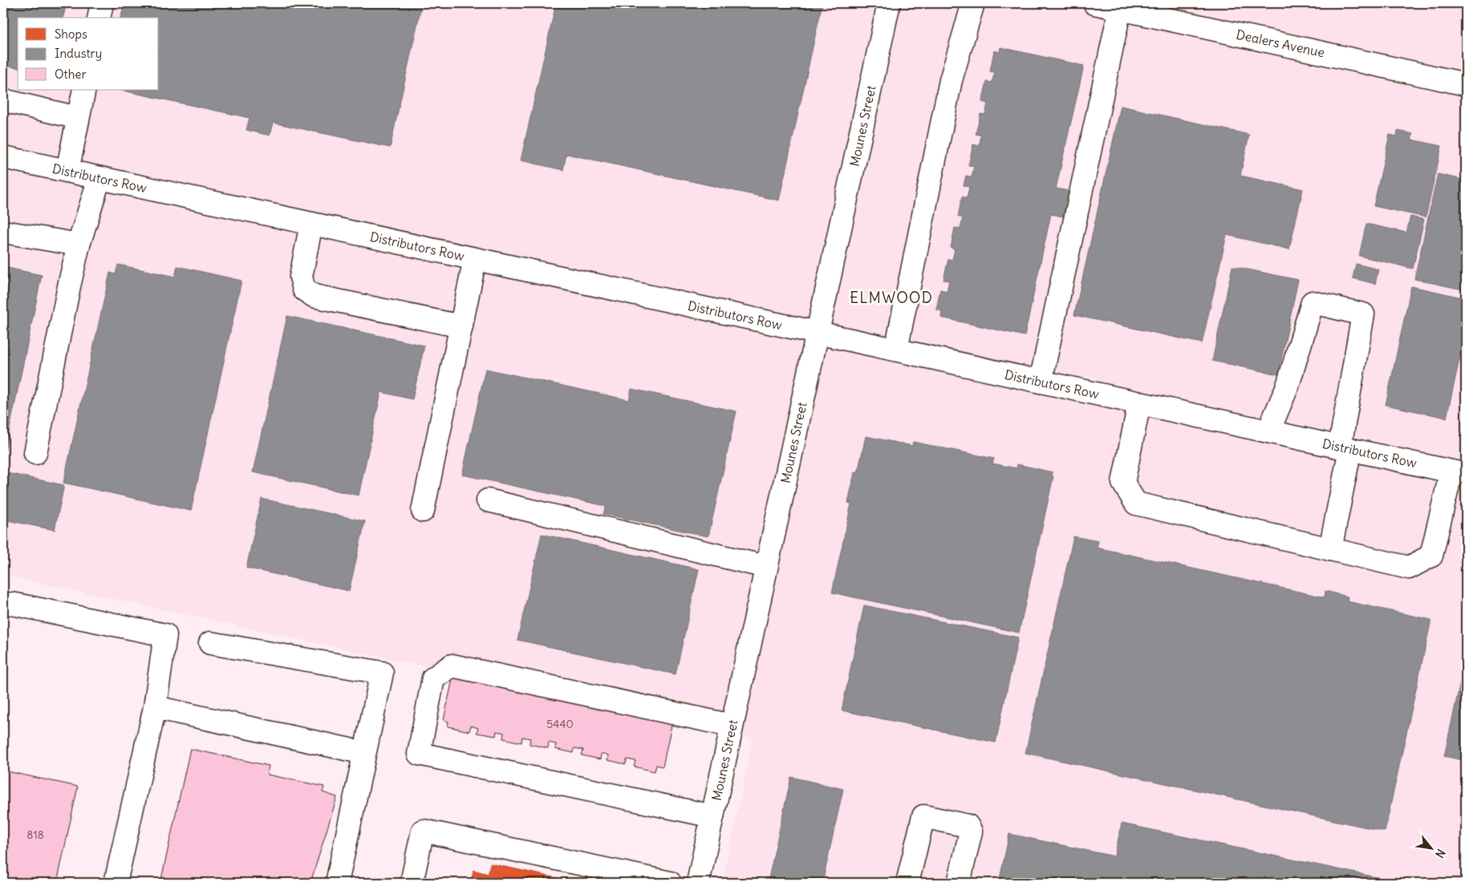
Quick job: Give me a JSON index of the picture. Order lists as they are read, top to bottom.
{
  "streets": {
    "street": ["Dealers Avenue", "Mounes Street", "Distributors Row"]
  },
  "crossings": [
    ["Mounes Street", "Distributors Row"]
  ],
  "districts": ["ELMWOOD"],
  "house_numbers": ["5440", "818"],
  "legend": ["Shops", "Industry", "Other"],
  "north": "bottom right"
}
